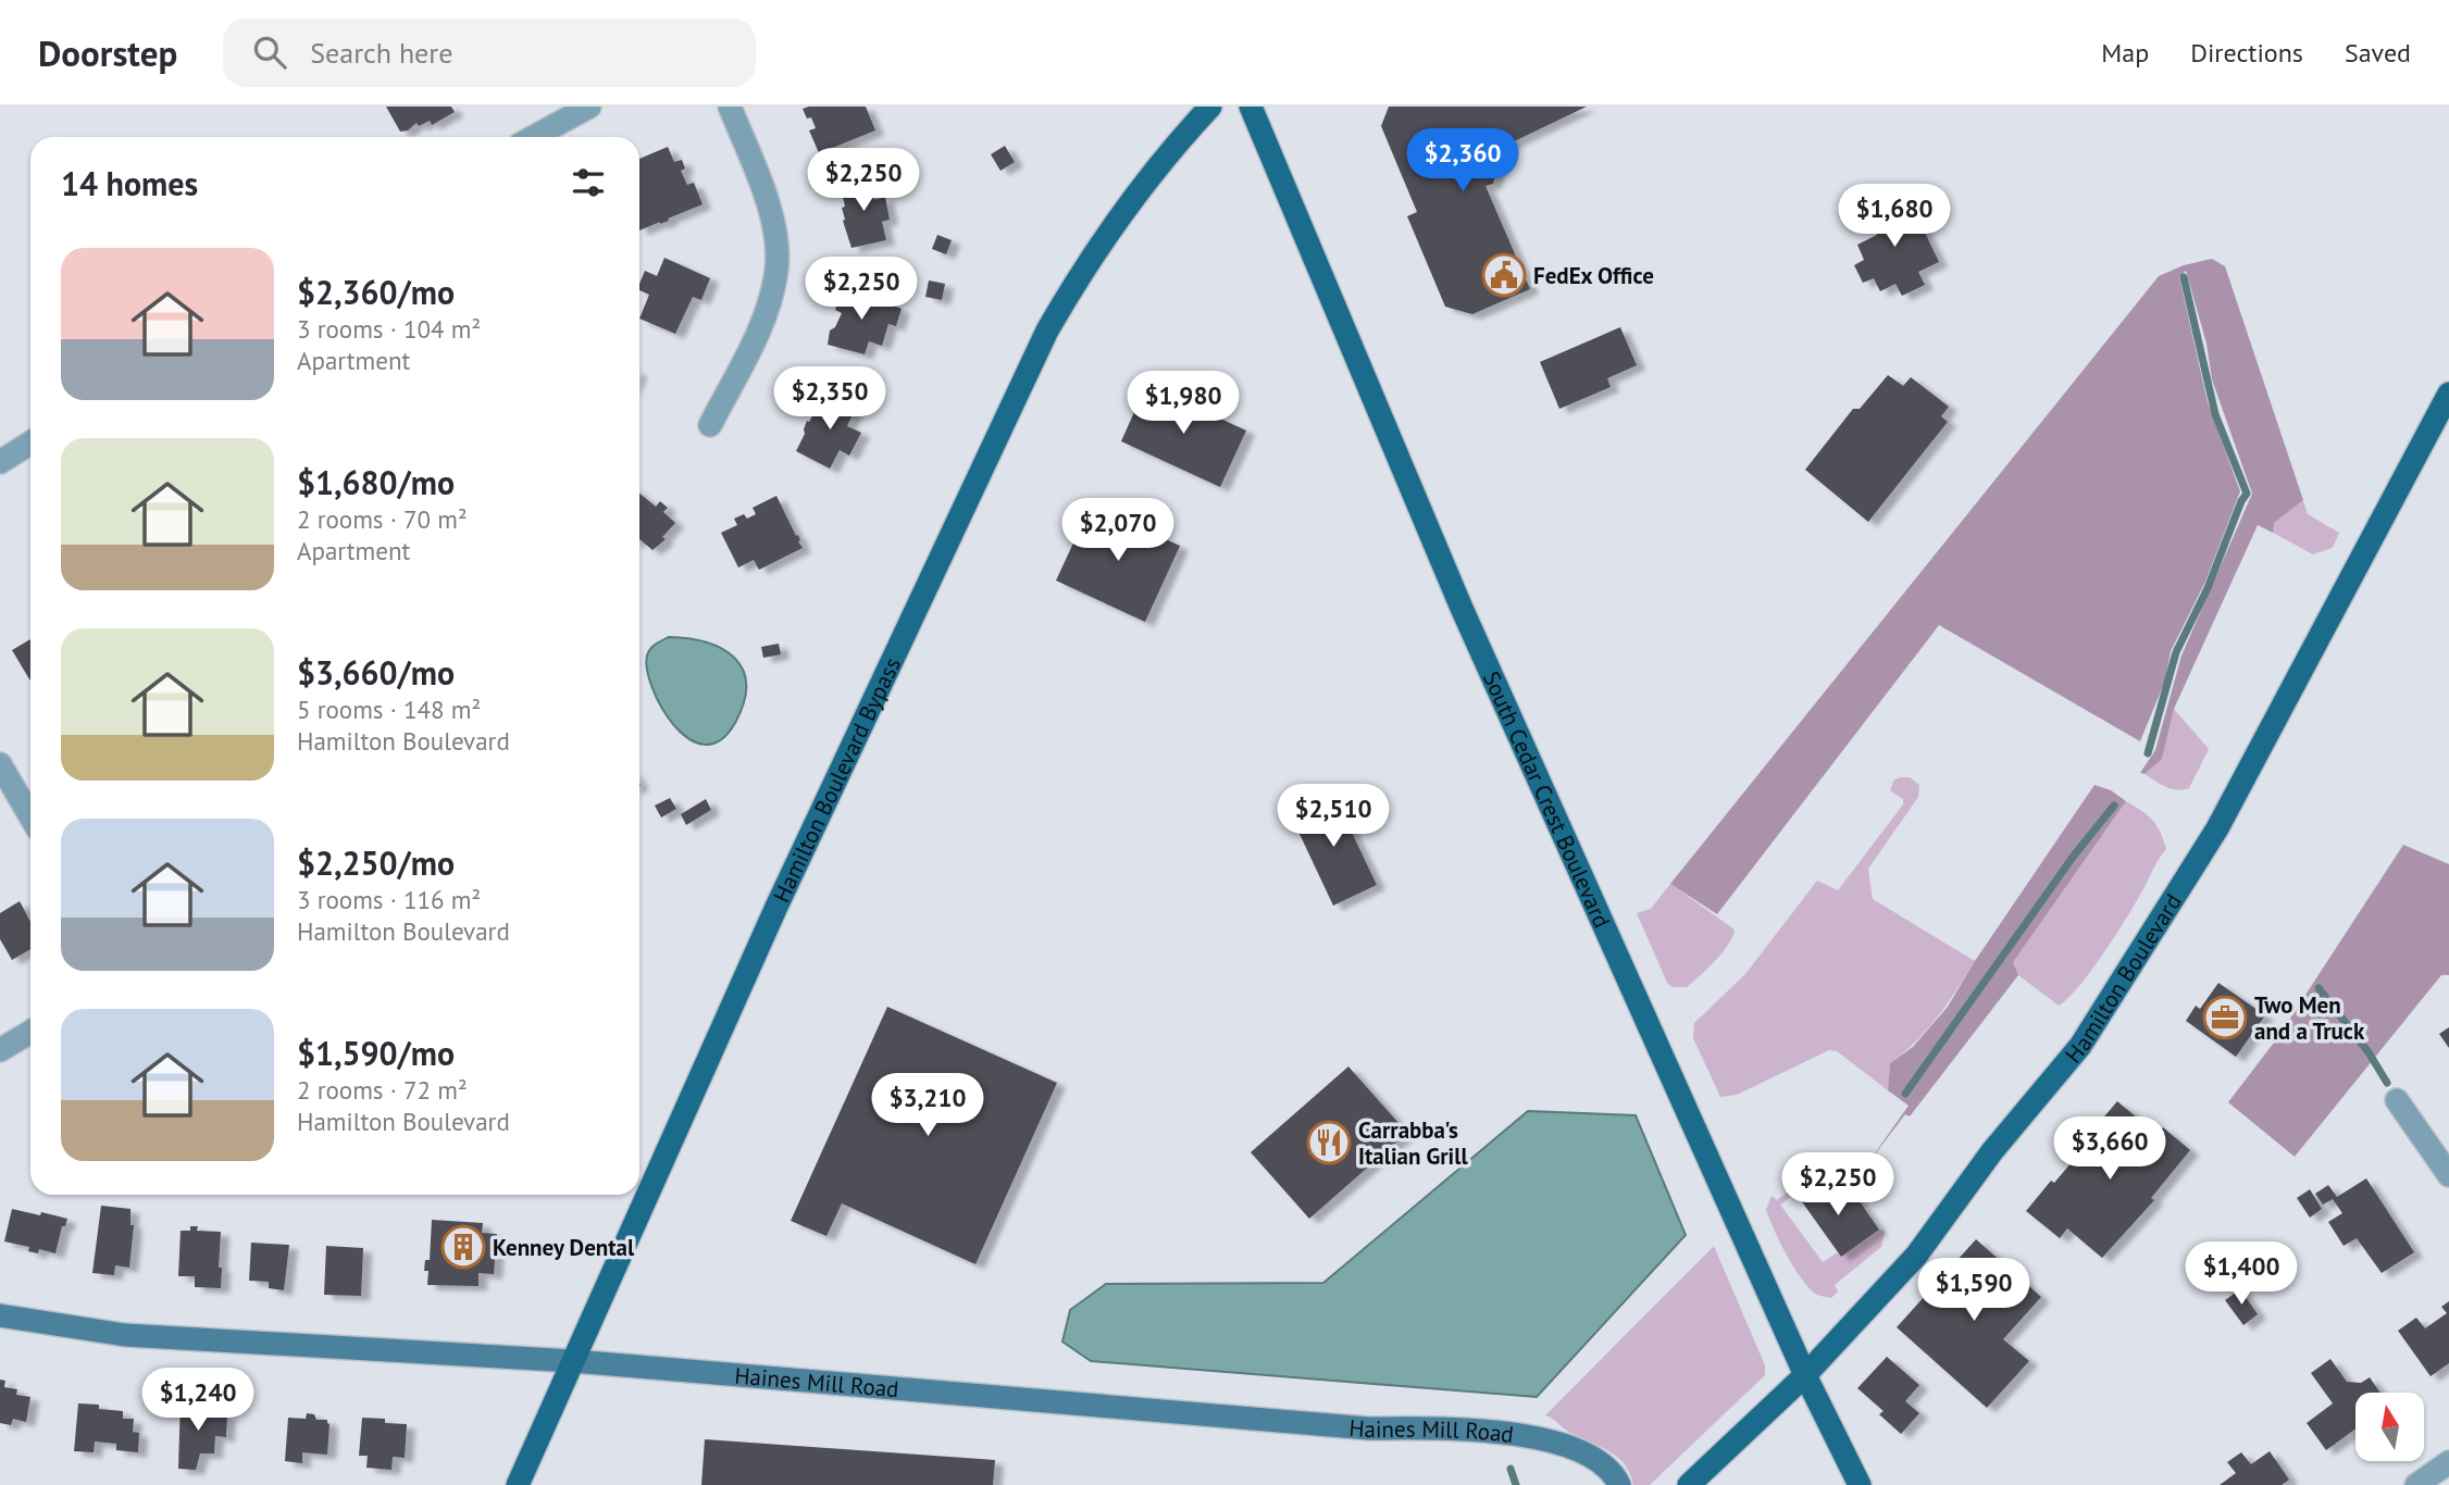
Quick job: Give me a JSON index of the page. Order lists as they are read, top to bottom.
{
  "streets": {
    "main road": ["Hamilton Boulevard Bypass", "South Cedar Crest Boulevard", "Hamilton Boulevard"],
    "street": ["Haines Mill Road"]
  },
  "crossings": [
    ["Hamilton Boulevard Bypass", "Haines Mill Road"],
    ["South Cedar Crest Boulevard", "Hamilton Boulevard"]
  ],
  "places": {
    "public building": ["FedEx Office"],
    "office": ["Two Men and a Truck"],
    "restaurant": ["Carrabba's Italian Grill"],
    "building": ["Kenney Dental"]
  },
  "north": "top",
  "page": {
    "header": "Doorstep",
    "search": "Search here",
    "nav": ["Map", "Directions", "Saved"],
    "price": [
      "$2,360",
      "$2,250",
      "$1,680",
      "$2,250",
      "$2,350",
      "$1,980",
      "$2,070",
      "$2,510",
      "$3,210",
      "$3,660",
      "$2,250",
      "$1,400",
      "$1,590",
      "$1,240"
    ],
    "heading": "14 homes",
    "list": [
      {
        "name": "$2,360/mo",
        "note": "3 rooms · 104 m² · Apartment"
      },
      {
        "name": "$1,680/mo",
        "note": "2 rooms · 70 m² · Apartment"
      },
      {
        "name": "$3,660/mo",
        "note": "5 rooms · 148 m² · Hamilton Boulevard"
      },
      {
        "name": "$2,250/mo",
        "note": "3 rooms · 116 m² · Hamilton Boulevard"
      },
      {
        "name": "$1,590/mo",
        "note": "2 rooms · 72 m² · Hamilton Boulevard"
      }
    ]
  }
}
